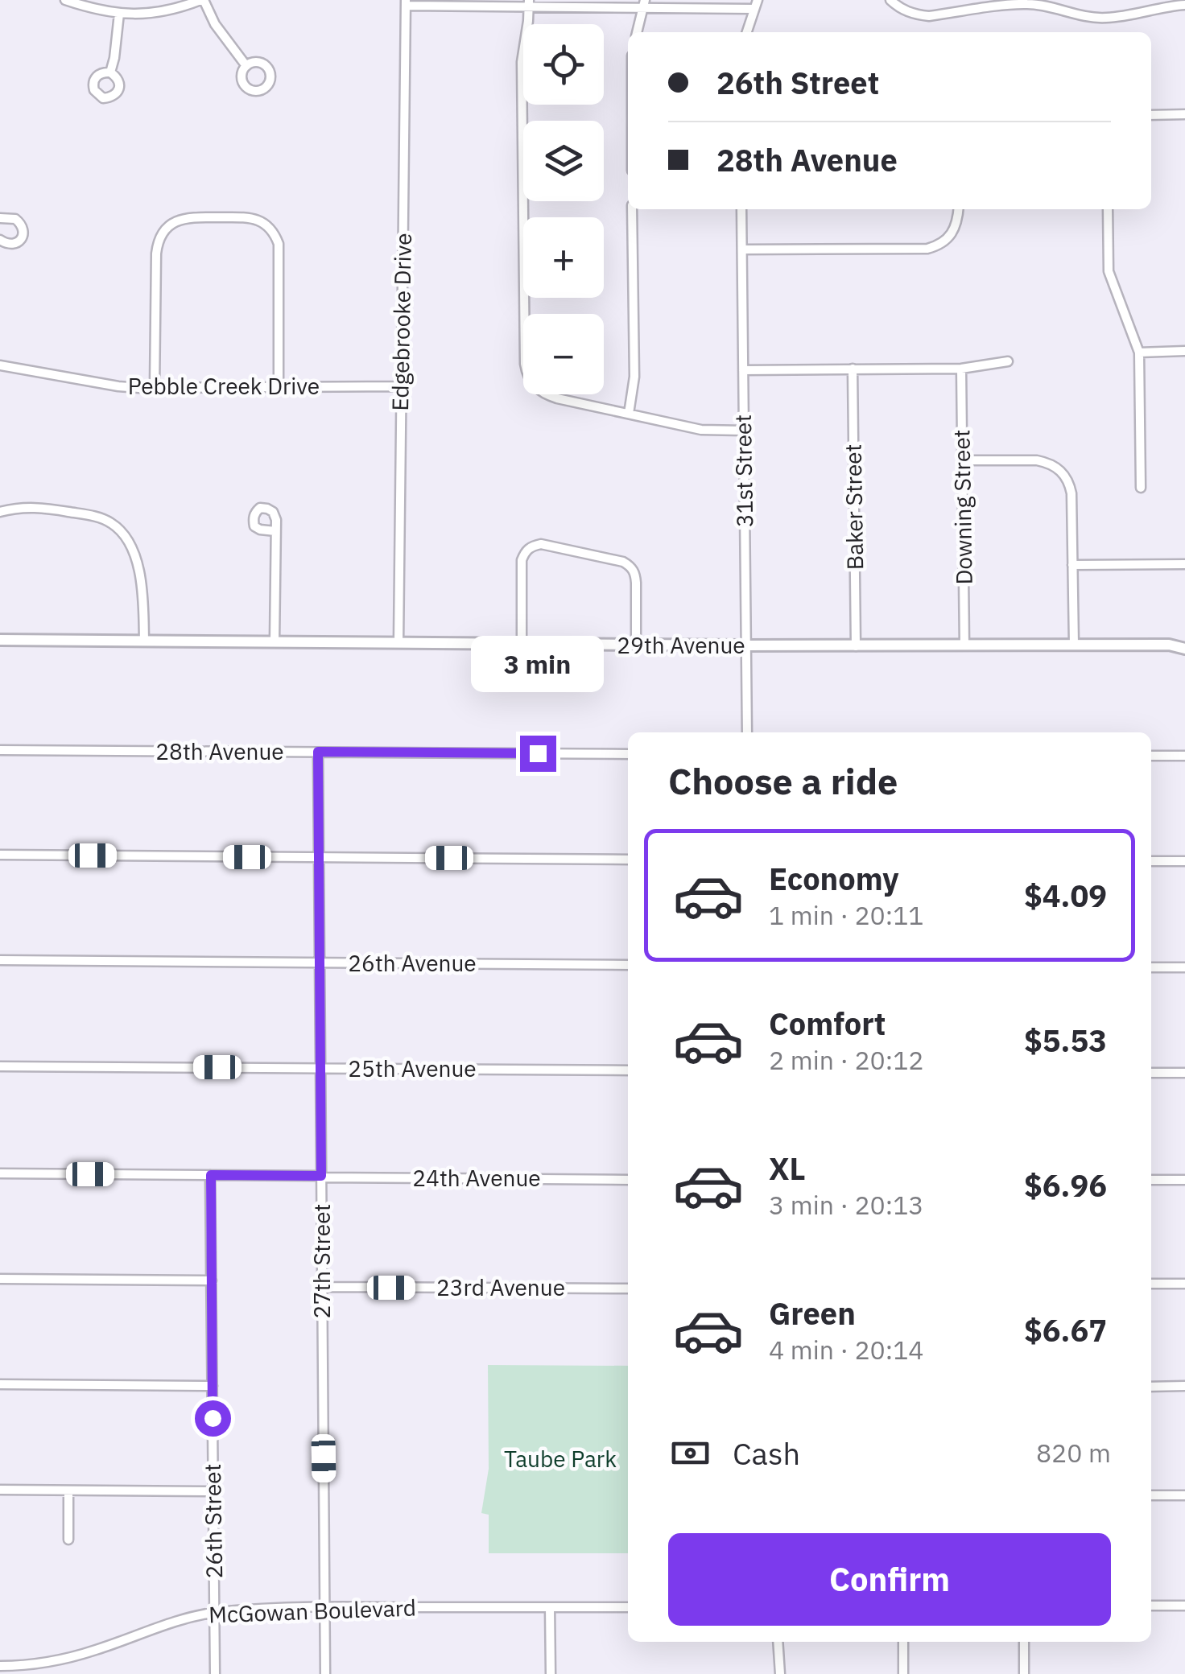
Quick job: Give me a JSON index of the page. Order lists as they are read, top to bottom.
{
  "streets": {
    "street": [
      "Edgebrooke Drive",
      "Pebble Creek Drive",
      "31st Street",
      "Baker Street",
      "Downing Street",
      "29th Avenue",
      "28th Avenue",
      "26th Avenue",
      "25th Avenue",
      "24th Avenue",
      "27th Street",
      "23rd Avenue",
      "26th Street",
      "McGowan Boulevard"
    ]
  },
  "crossings": [
    ["Edgebrooke Drive", "Pebble Creek Drive"],
    ["Edgebrooke Drive", "29th Avenue"],
    ["31st Street", "29th Avenue"],
    ["Baker Street", "29th Avenue"],
    ["Downing Street", "29th Avenue"],
    ["28th Avenue", "27th Street"],
    ["26th Avenue", "27th Street"],
    ["25th Avenue", "27th Street"],
    ["24th Avenue", "27th Street"],
    ["24th Avenue", "26th Street"],
    ["27th Street", "23rd Avenue"],
    ["27th Street", "McGowan Boulevard"],
    ["26th Street", "McGowan Boulevard"]
  ],
  "parks": ["Taube Park"],
  "page": {
    "map_buttons": ["+", "−"],
    "banner": ["26th Street", "28th Avenue"],
    "bubble": "3 min",
    "heading": "Choose a ride",
    "list": [
      {
        "name": "Economy",
        "note": "1 min · 20:11",
        "value": "$4.09"
      },
      {
        "name": "Comfort",
        "note": "2 min · 20:12",
        "value": "$5.53"
      },
      {
        "name": "XL",
        "note": "3 min · 20:13",
        "value": "$6.96"
      },
      {
        "name": "Green",
        "note": "4 min · 20:14",
        "value": "$6.67"
      }
    ],
    "pay": ["Cash", "820 m"],
    "buttons": "Confirm"
  }
}
